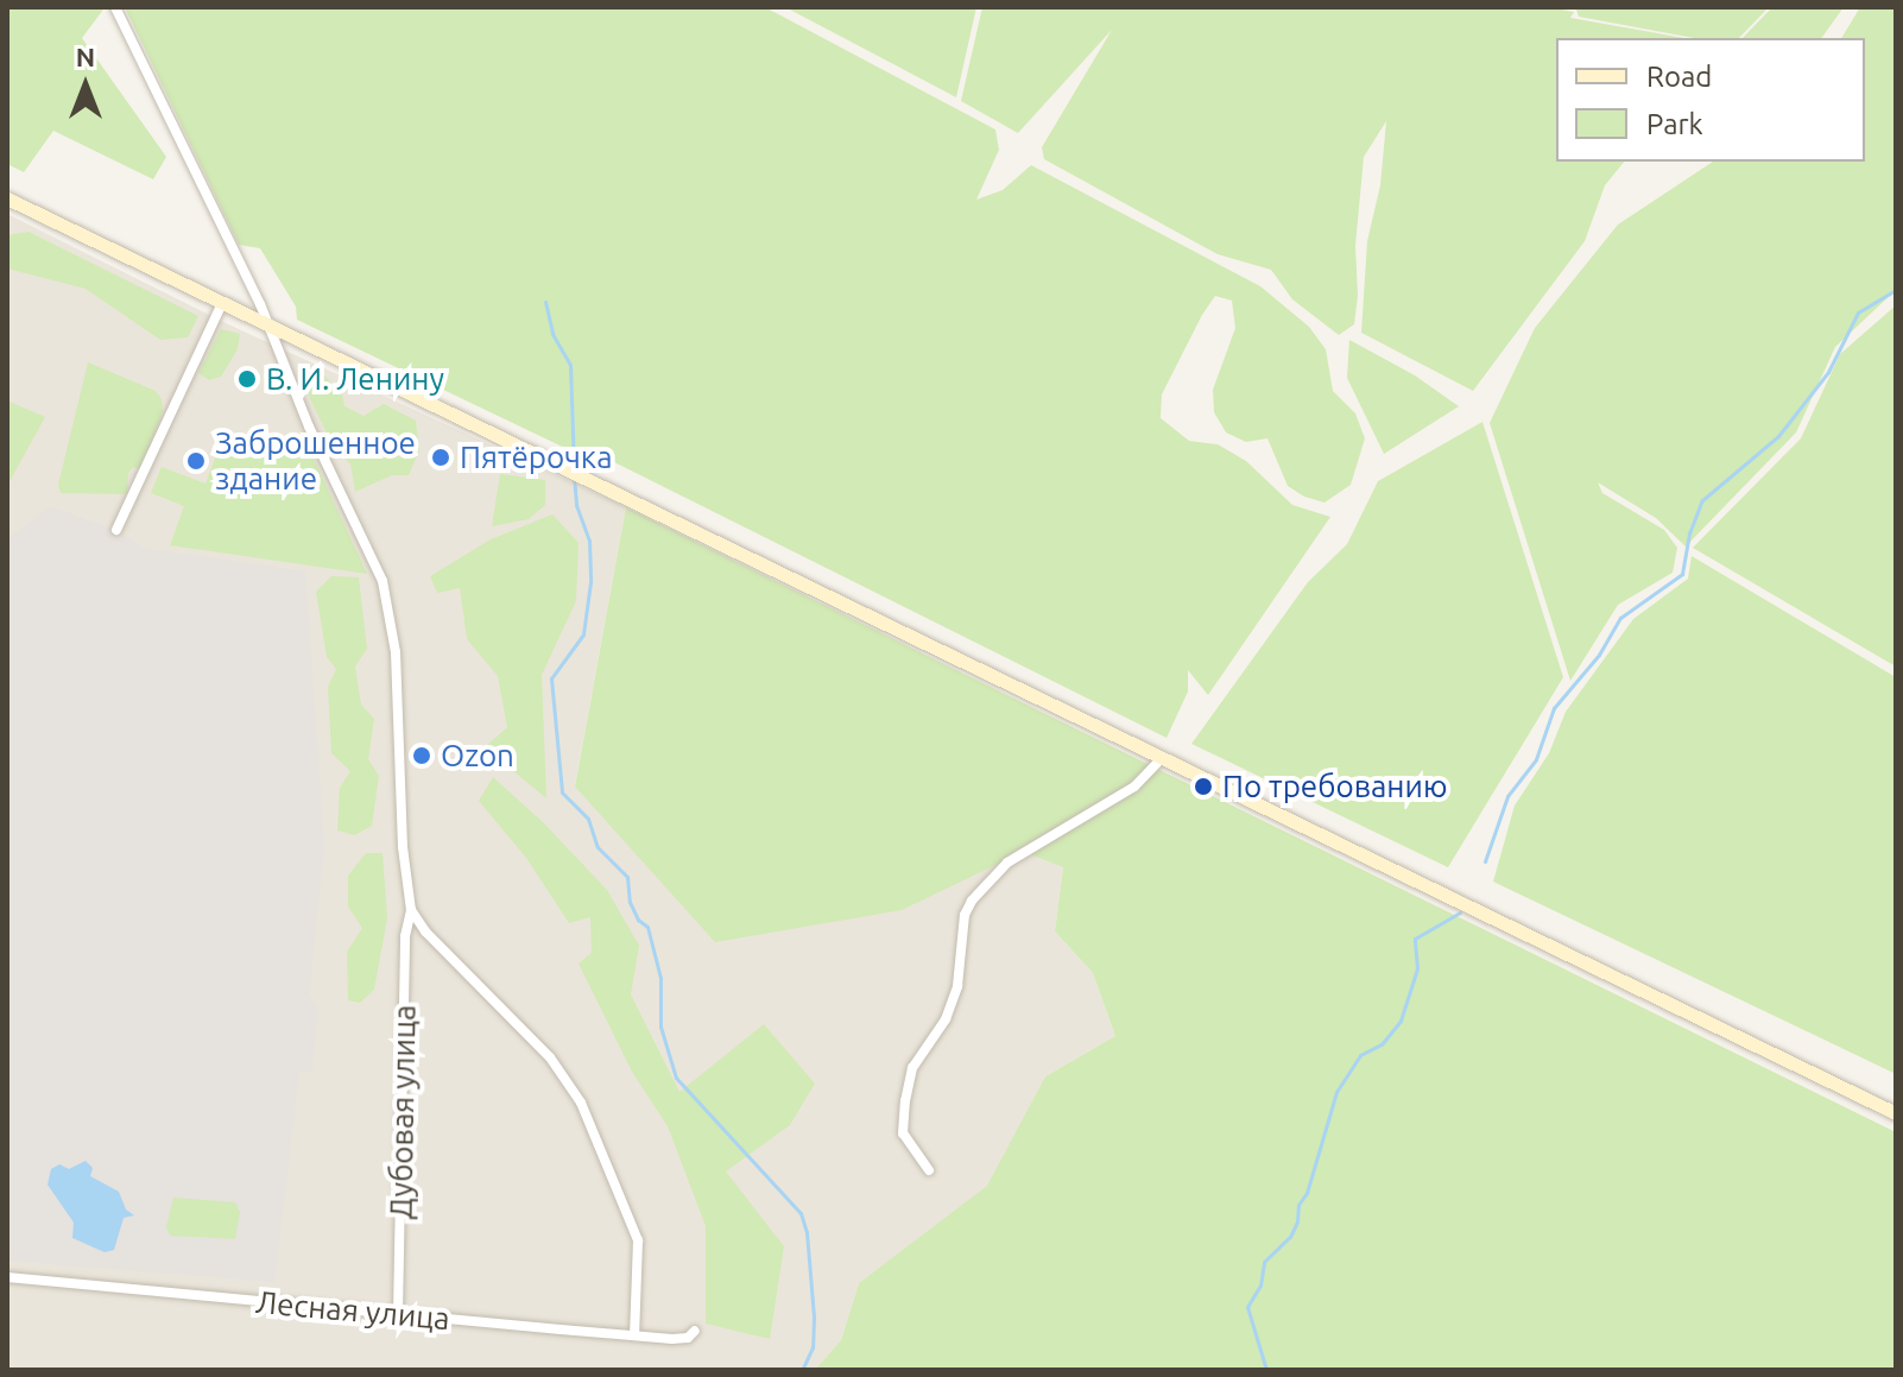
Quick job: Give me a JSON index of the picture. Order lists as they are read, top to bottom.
{
  "streets": {
    "street": ["Дубовая улица", "Лесная улица"]
  },
  "crossings": [
    ["Дубовая улица", "Лесная улица"]
  ],
  "places": [
    "В. И. Ленину",
    "Пятёрочка",
    "Заброшенное здание",
    "Ozon",
    "По требованию"
  ],
  "legend": ["Road", "Park"],
  "north": "top"
}
